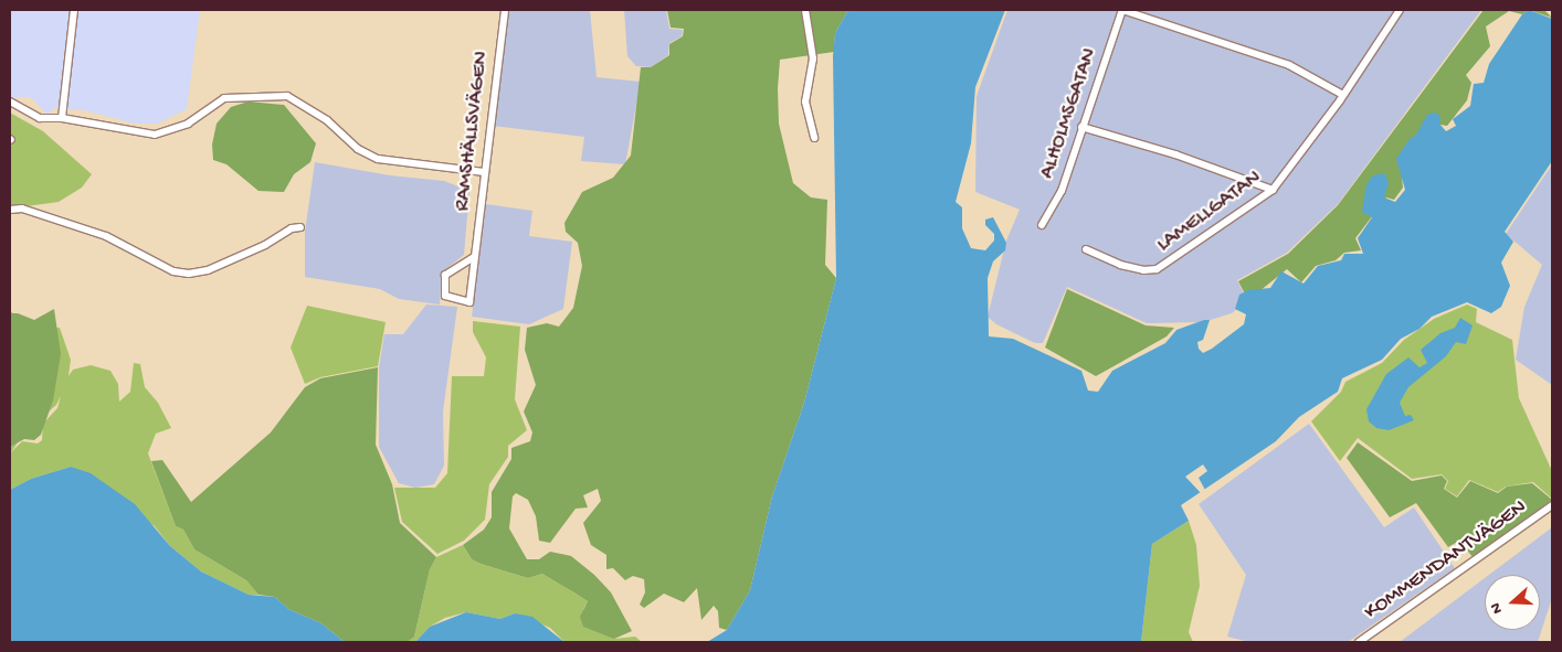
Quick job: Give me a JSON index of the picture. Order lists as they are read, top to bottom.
{
  "streets": {
    "street": [
      "ALHOLMSGATAN",
      "RAMSHÄLLSVÄGEN",
      "LAMELLGATAN",
      "KOMMENDANTVÄGEN"
    ]
  },
  "north": "left"
}
